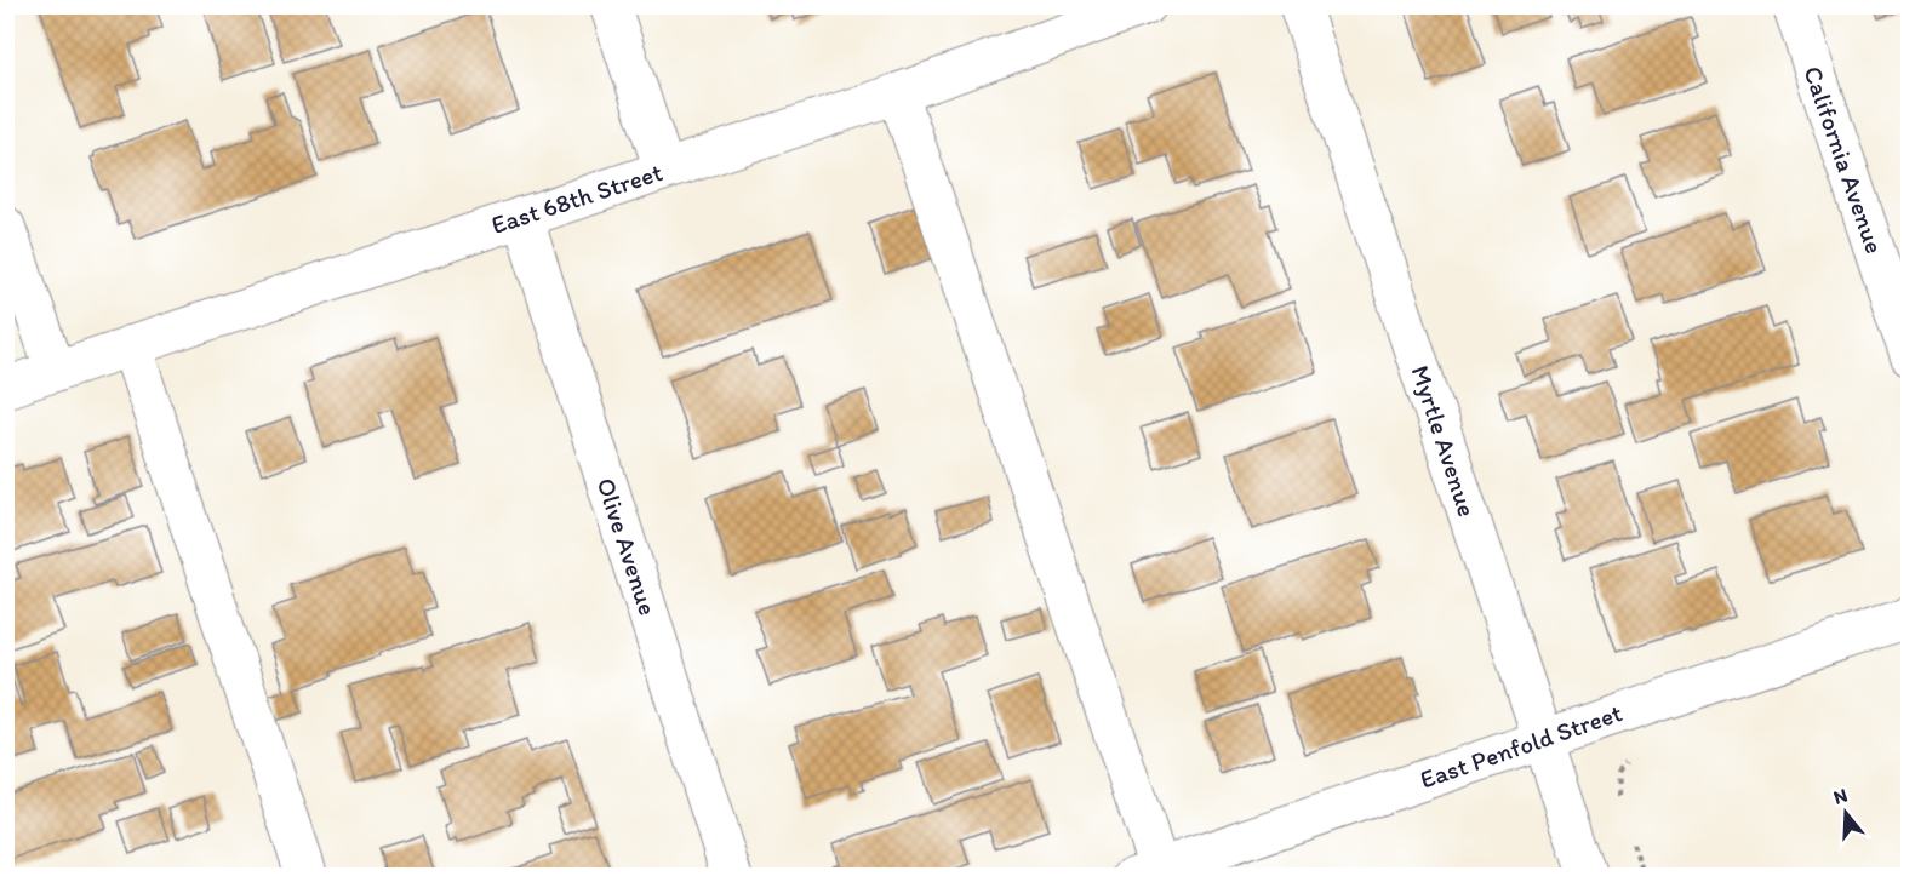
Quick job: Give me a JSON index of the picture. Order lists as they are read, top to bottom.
{
  "streets": {
    "street": [
      "California Avenue",
      "East 68th Street",
      "Myrtle Avenue",
      "Olive Avenue",
      "East Penfold Street"
    ]
  },
  "crossings": [
    ["East 68th Street", "Olive Avenue"],
    ["Myrtle Avenue", "East Penfold Street"]
  ],
  "north": "top"
}
